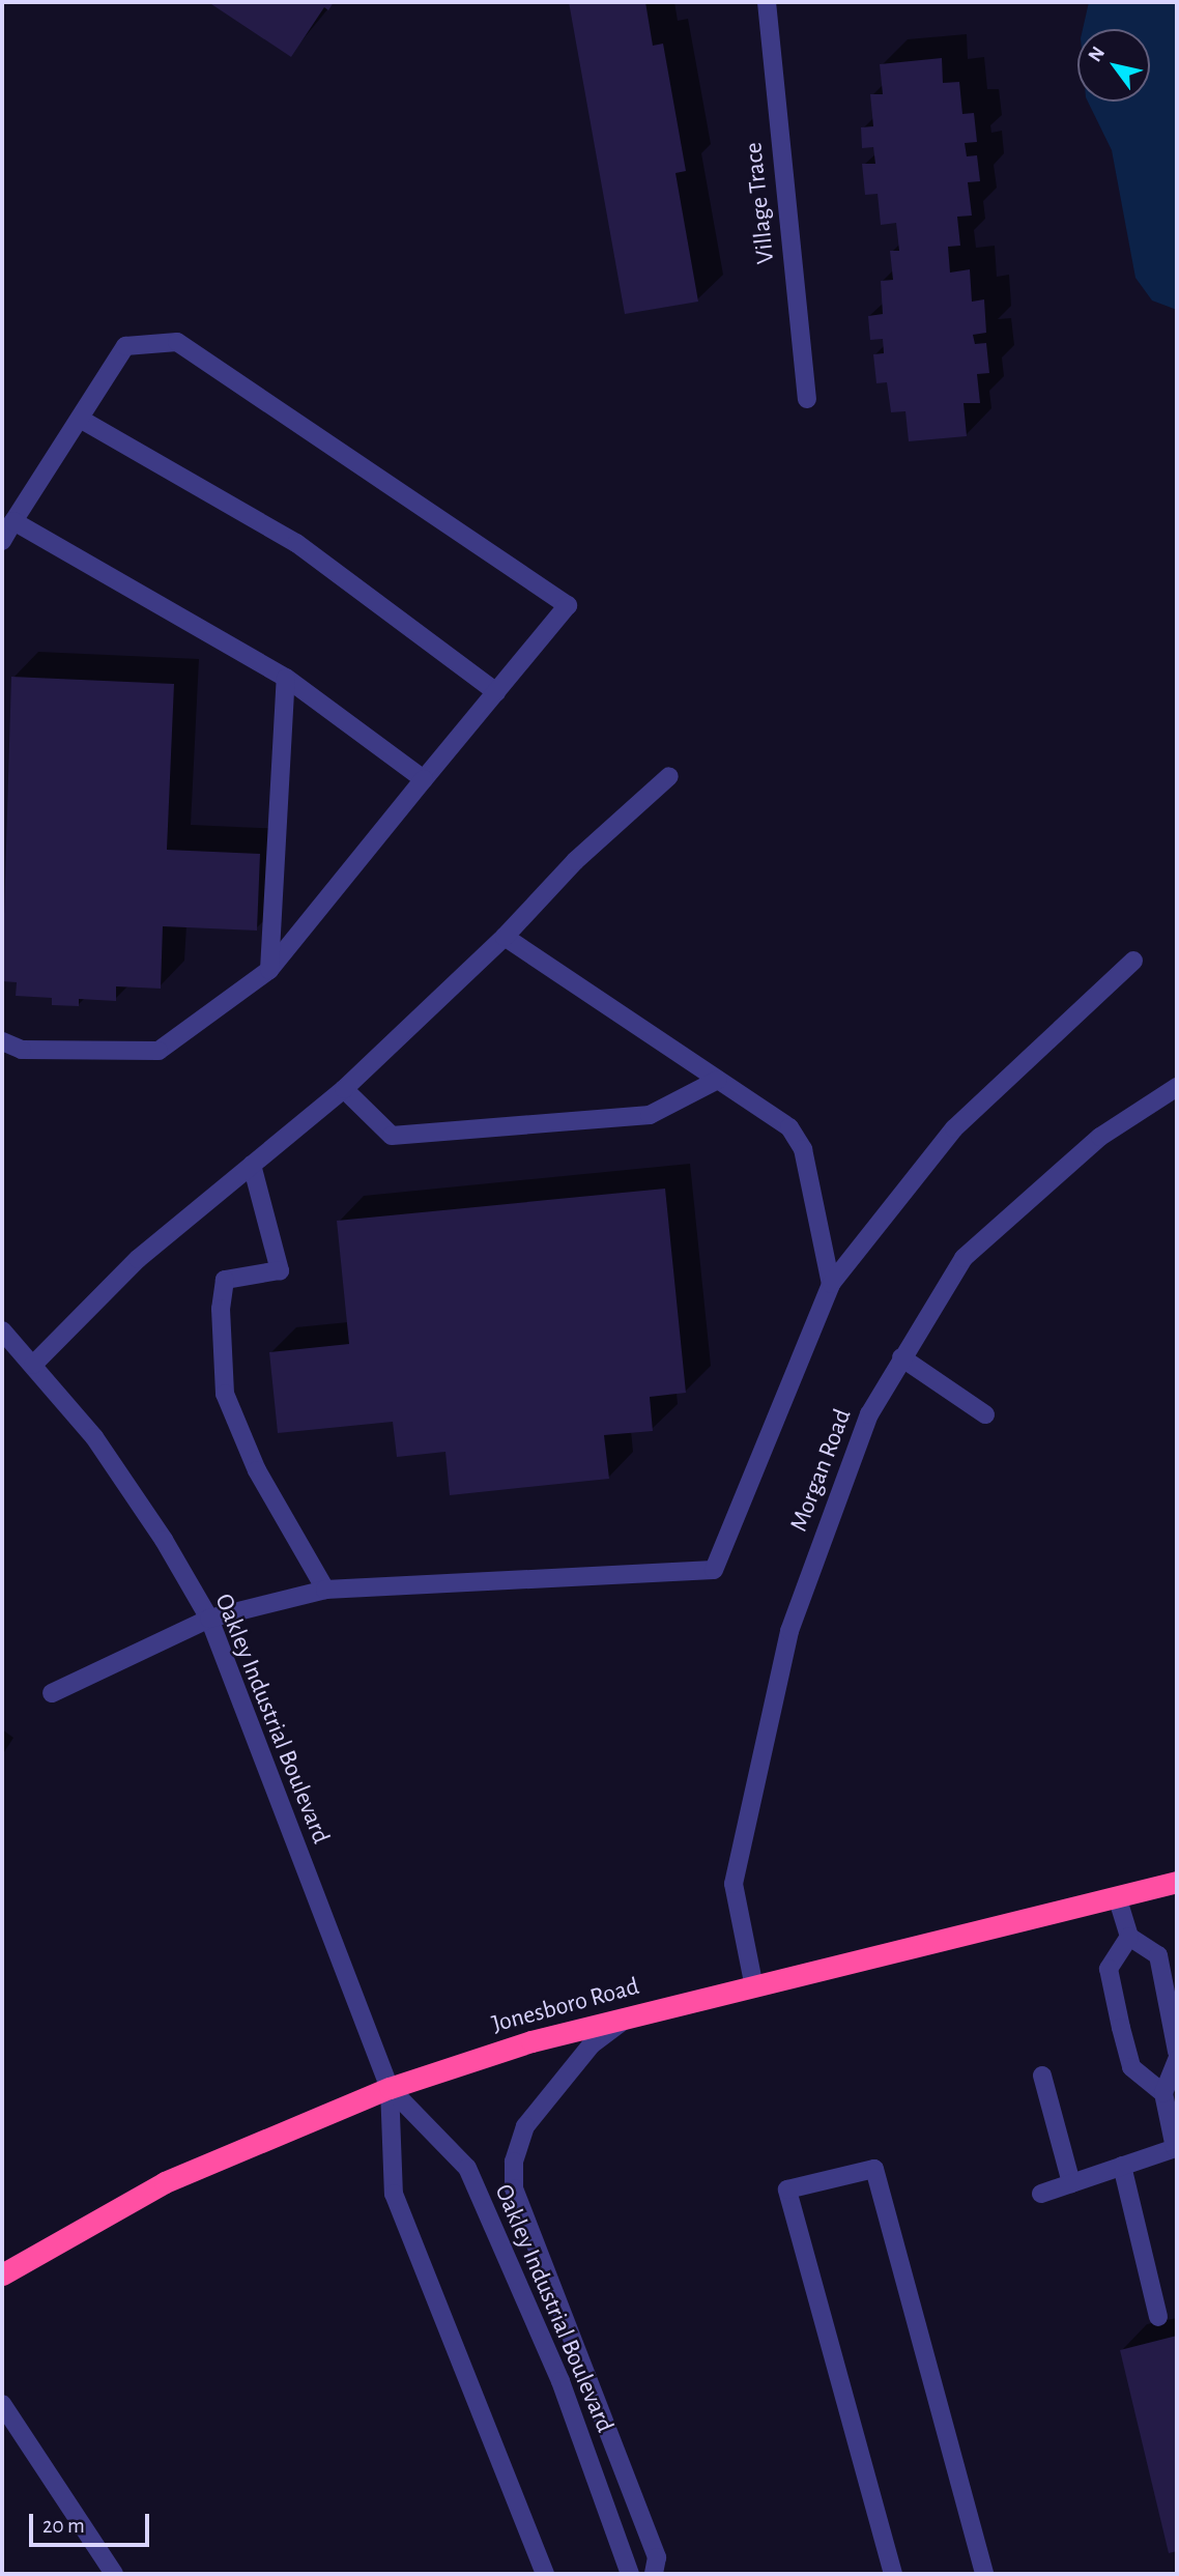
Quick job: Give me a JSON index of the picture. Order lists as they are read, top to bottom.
{
  "streets": {
    "highway": ["Jonesboro Road"],
    "street": ["Village Trace", "Morgan Road", "Oakley Industrial Boulevard"]
  },
  "crossings": [
    ["Morgan Road", "Jonesboro Road"],
    ["Oakley Industrial Boulevard", "Jonesboro Road"]
  ],
  "scale_bar": "20 m",
  "north": "top left"
}
